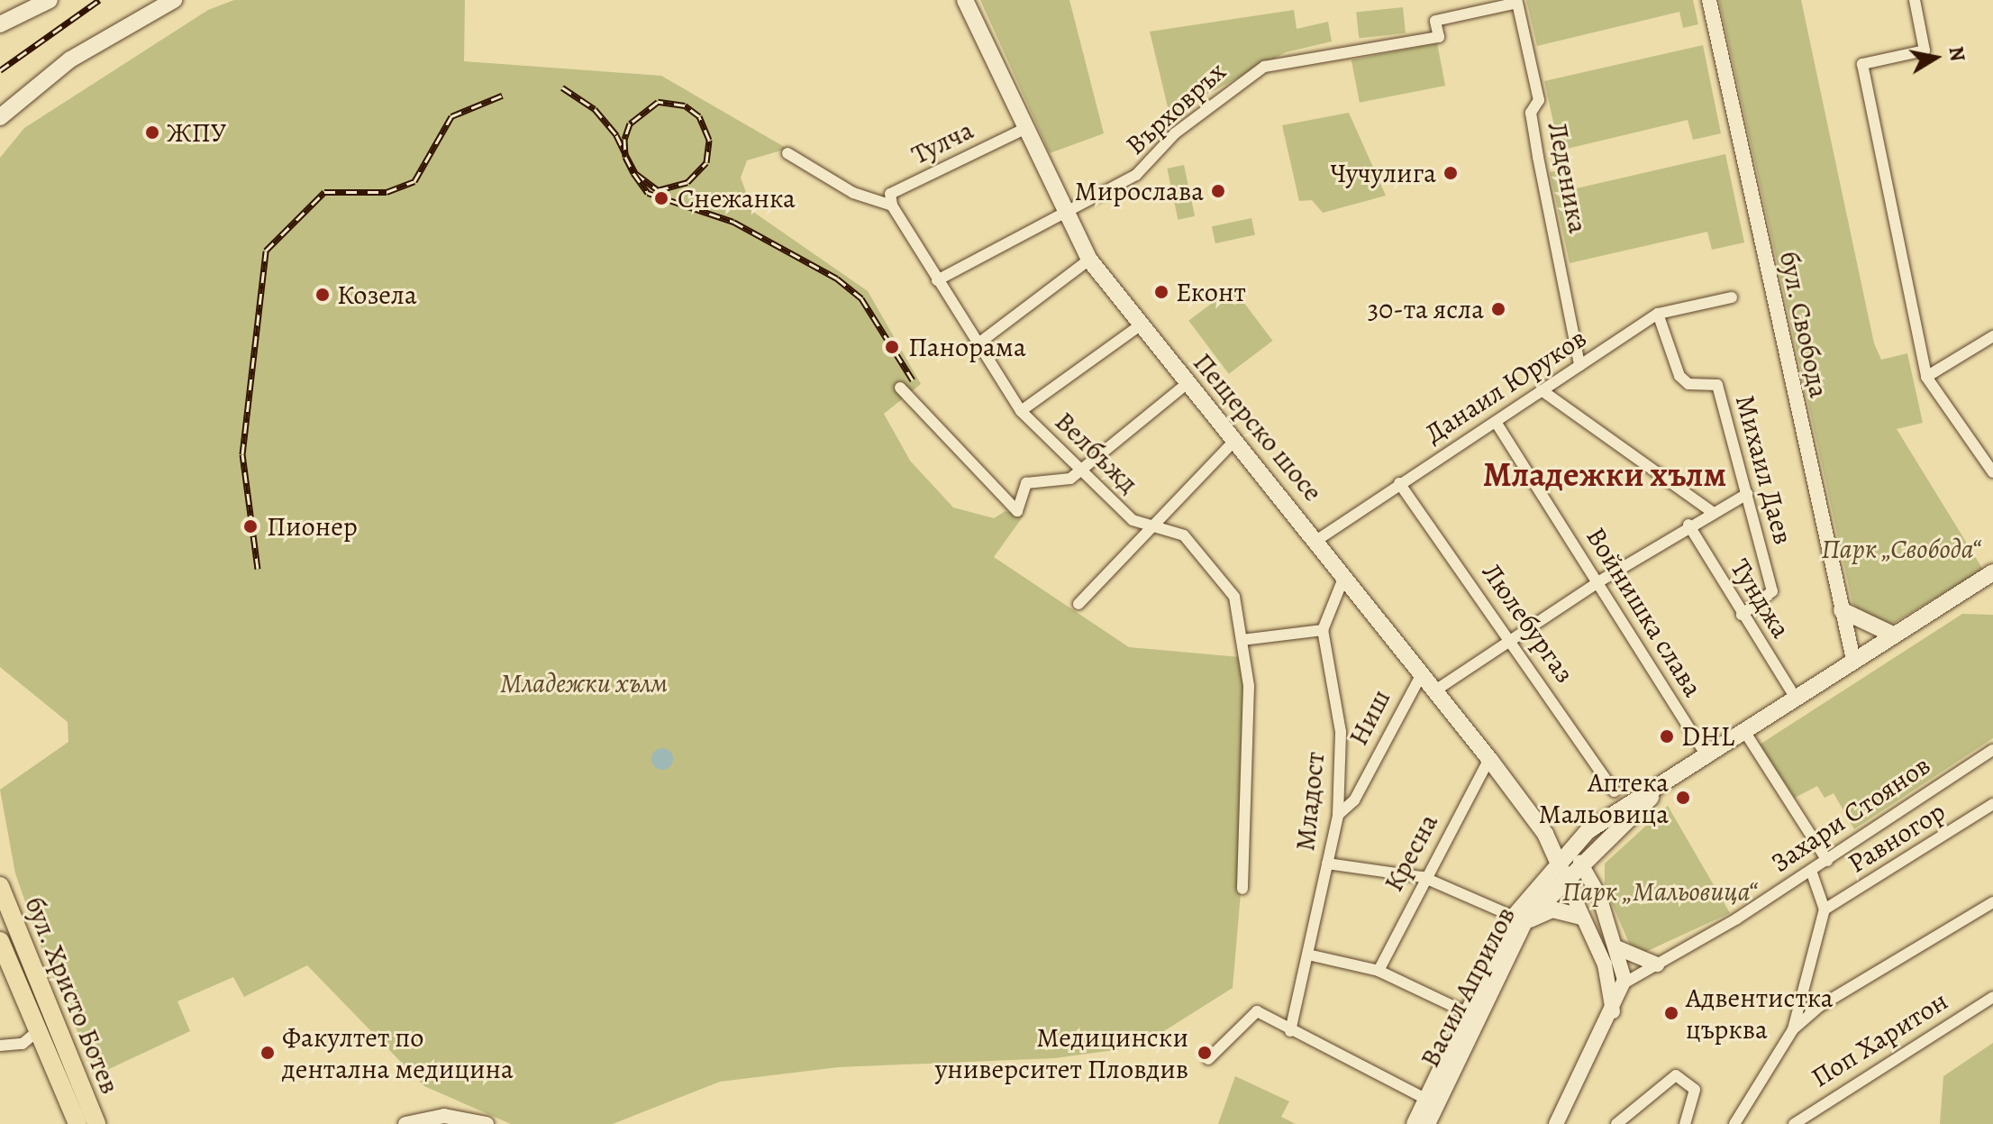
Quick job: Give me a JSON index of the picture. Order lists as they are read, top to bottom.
{
  "streets": {
    "main road": ["Пещерско шосе", "Васил Априлов", "бул. Христо Ботев"],
    "street": [
      "Върховръх",
      "Тулча",
      "Леденика",
      "бул. Свобода",
      "Данаил Юруков",
      "Велбъжд",
      "Михаил Даев",
      "Тунджа",
      "Войнишка слава",
      "Люлебургаз",
      "Ниш",
      "Младост",
      "Захари Стоянов",
      "Равногор",
      "Кресна",
      "Поп Харитон"
    ]
  },
  "crossings": [
    ["Върховръх", "Леденика"],
    ["Върховръх", "Пещерско шосе"],
    ["Тулча", "Пещерско шосе"],
    ["Тулча", "Велбъжд"],
    ["Леденика", "Данаил Юруков"],
    ["бул. Свобода", "Васил Априлов"],
    ["Данаил Юруков", "Пещерско шосе"],
    ["Данаил Юруков", "Михаил Даев"],
    ["Данаил Юруков", "Войнишка слава"],
    ["Данаил Юруков", "Люлебургаз"],
    ["Пещерско шосе", "Ниш"],
    ["Пещерско шосе", "Кресна"],
    ["Пещерско шосе", "Васил Априлов"],
    ["Михаил Даев", "Тунджа"],
    ["Тунджа", "Васил Априлов"],
    ["Войнишка слава", "Васил Априлов"],
    ["Ниш", "Младост"]
  ],
  "districts": ["Младежки хълм"],
  "parks": ["Парк „Свобода“", "Младежки хълм", "Парк „Мальовица“"],
  "places": [
    "ЖПУ",
    "Чучулига",
    "Мирослава",
    "Снежанка",
    "Еконт",
    "Козела",
    "30-та ясла",
    "Панорама",
    "Пионер",
    "DHL",
    "Аптека Мальовица",
    "Адвентистка църква",
    "Факултет по дентална медицина",
    "Медицински университет Пловдив"
  ],
  "north": "right"
}
